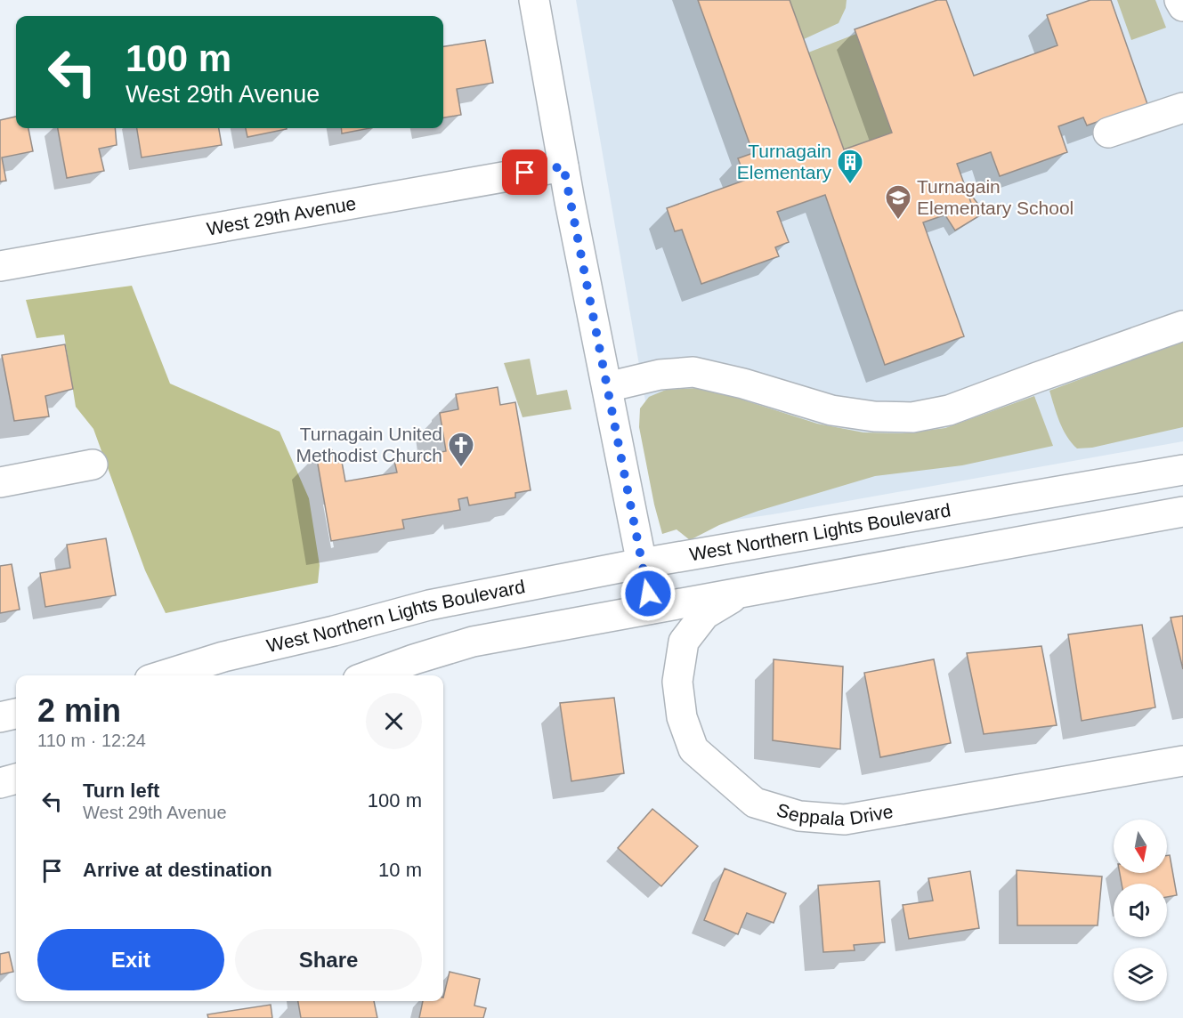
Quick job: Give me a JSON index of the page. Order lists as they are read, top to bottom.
{
  "streets": {
    "street": ["West 29th Avenue", "West Northern Lights Boulevard", "Seppala Drive"]
  },
  "places": {
    "building": ["Turnagain Elementary"],
    "school or university": ["Turnagain Elementary School"],
    "church": ["Turnagain United Methodist Church"]
  },
  "north": "bottom",
  "page": {
    "turn": ["100 m", "West 29th Avenue"],
    "heading": ["2 min", "110 m · 12:24"],
    "list": [
      {
        "name": "Turn left",
        "note": "West 29th Avenue",
        "value": "100 m"
      },
      {
        "name": "Arrive at destination",
        "value": "10 m"
      }
    ],
    "buttons": ["Exit", "Share"]
  }
}
